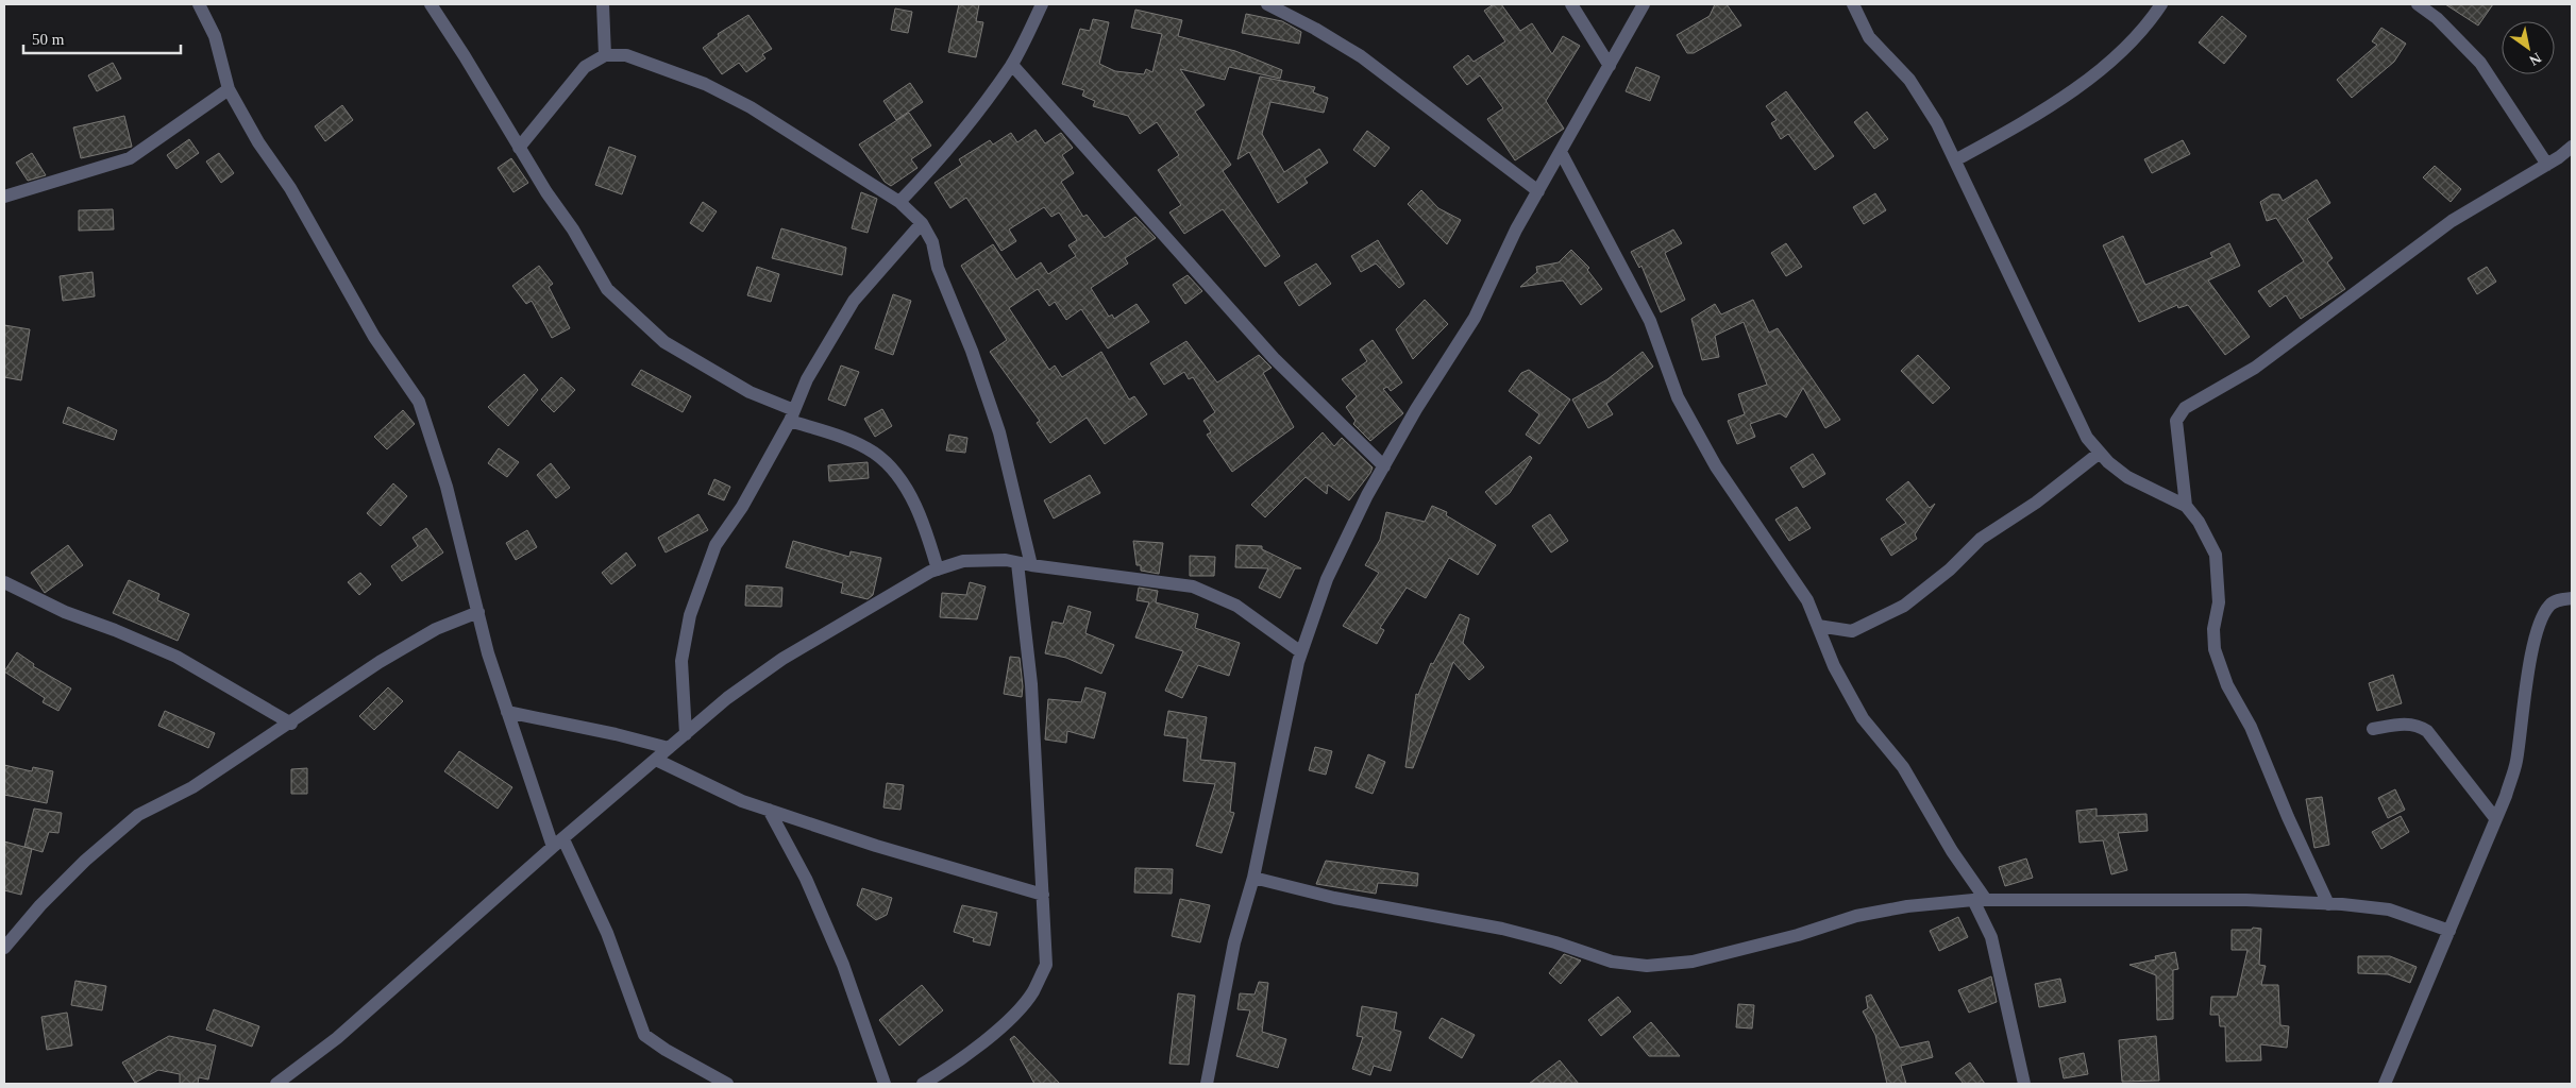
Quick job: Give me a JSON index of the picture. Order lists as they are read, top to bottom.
{
  "scale_bar": "50 m",
  "north": "bottom right"
}
